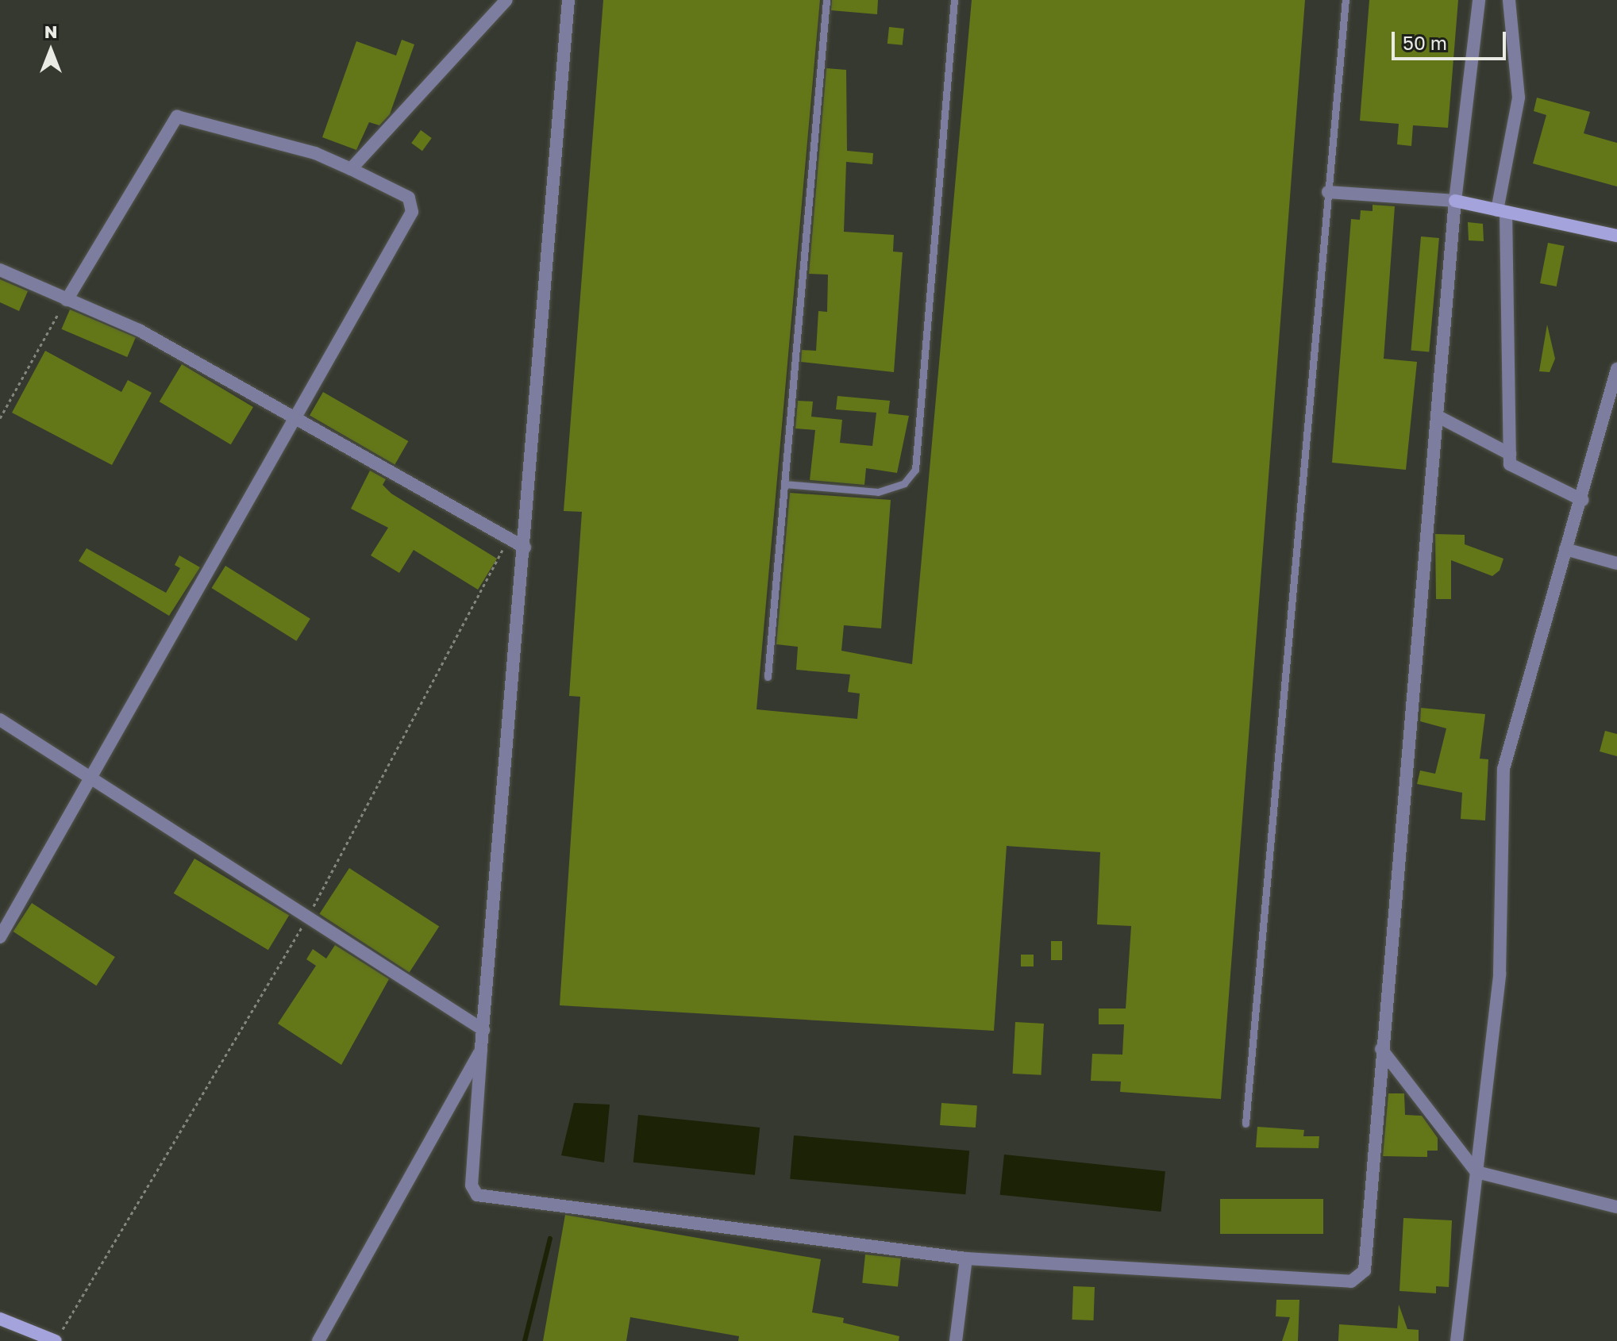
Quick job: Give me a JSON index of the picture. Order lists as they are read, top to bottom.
{
  "scale_bar": "50 m",
  "north": "top"
}
